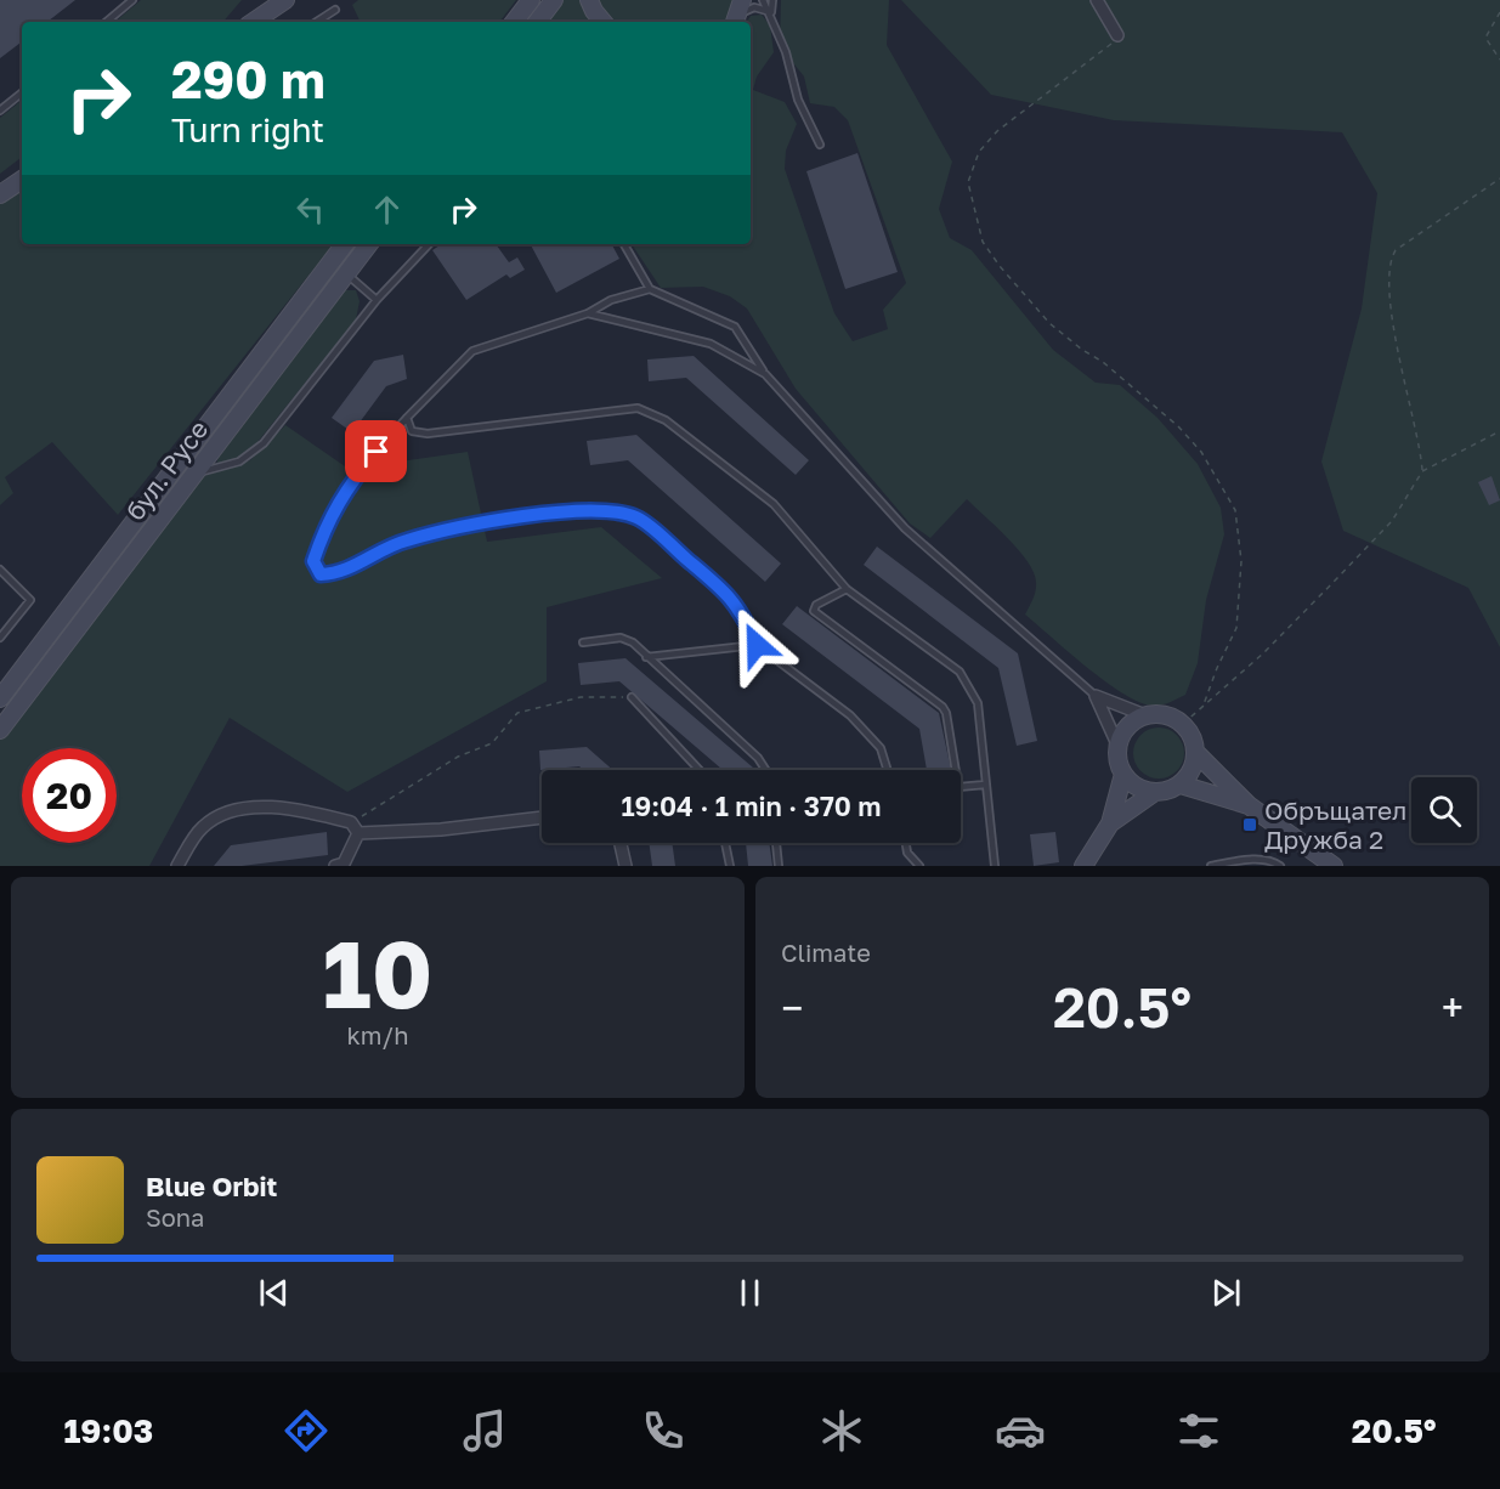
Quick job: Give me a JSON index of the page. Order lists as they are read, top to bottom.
{
  "streets": {
    "main road": ["бул. Русе"]
  },
  "places": {
    "transit": ["Обръщател Дружба 2"]
  },
  "page": {
    "turn": ["290 m", "Turn right"],
    "limit": "20",
    "trip": "19:04 · 1 min · 370 m",
    "tile": [
      ["10", "km/h"],
      "Climate"
    ],
    "heat": ["−", "20.5°", "+"],
    "song": ["Blue Orbit", "Sona"],
    "tabs": ["19:03", "20.5°"]
  }
}
